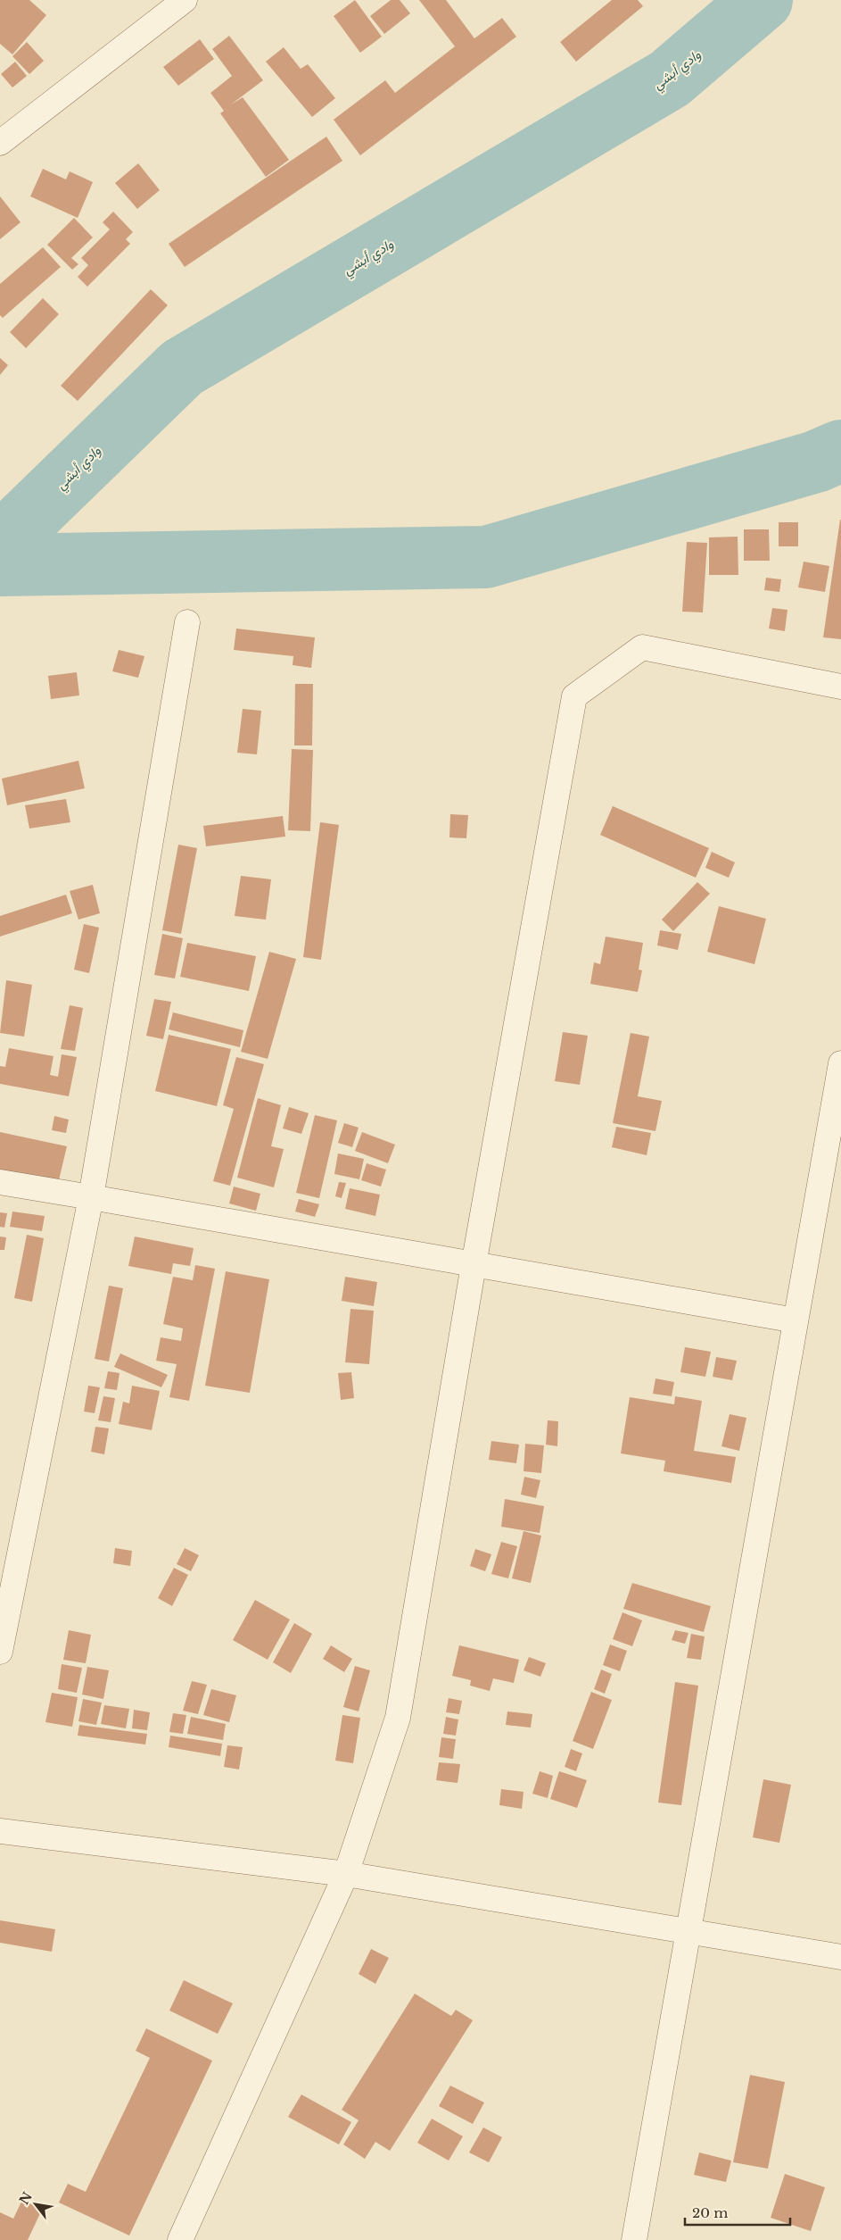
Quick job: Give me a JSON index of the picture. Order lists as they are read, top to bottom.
{
  "water": ["وادي أبشي"],
  "scale_bar": "20 m",
  "north": "top left"
}
